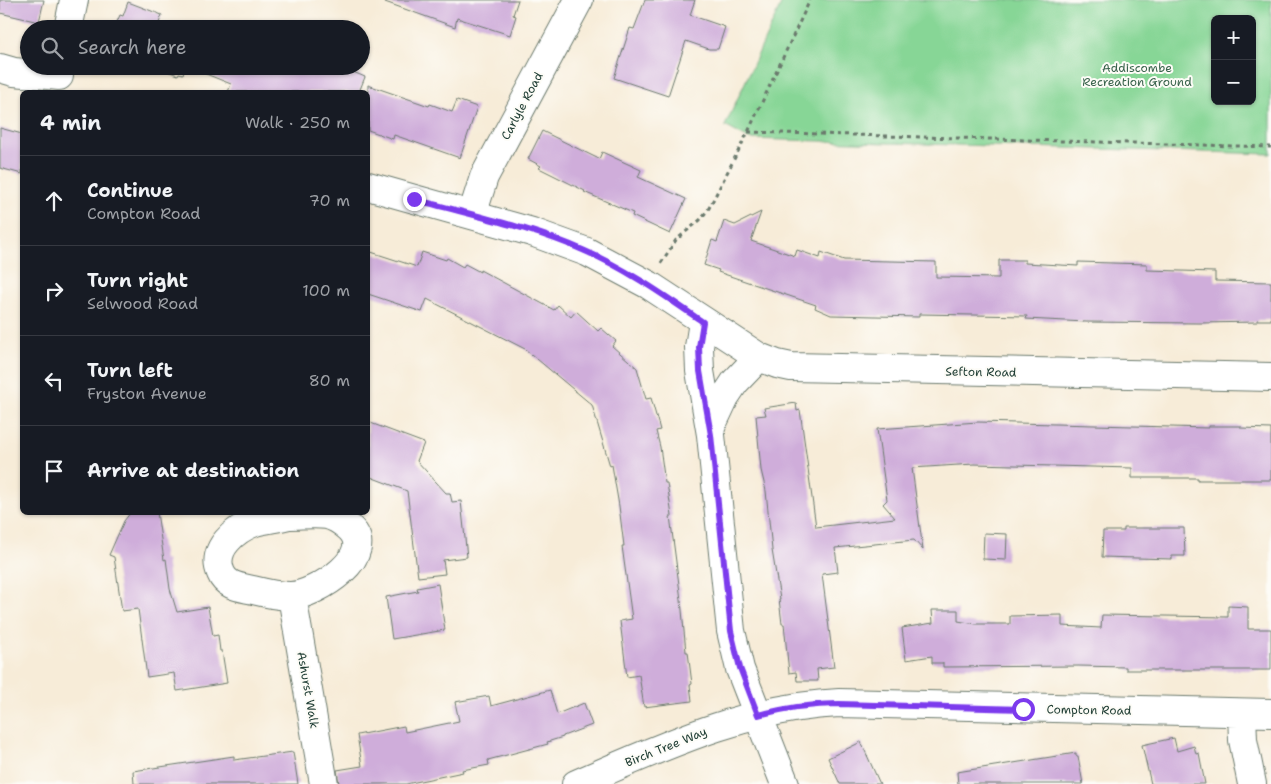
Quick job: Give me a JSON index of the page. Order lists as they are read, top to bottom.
{
  "streets": {
    "street": [
      "Carlyle Road",
      "Sefton Road",
      "Ashurst Walk",
      "Compton Road",
      "Birch Tree Way"
    ]
  },
  "crossings": [
    ["Carlyle Road", "Sefton Road"],
    ["Compton Road", "Birch Tree Way"]
  ],
  "parks": ["Addiscombe Recreation Ground"],
  "page": {
    "map_buttons": ["+", "−"],
    "search": "Search here",
    "heading": ["4 min", "Walk · 250 m"],
    "list": [
      ["Continue", "Compton Road", "70 m"],
      ["Turn right", "Selwood Road", "100 m"],
      ["Turn left", "Fryston Avenue", "80 m"],
      "Arrive at destination"
    ]
  }
}
